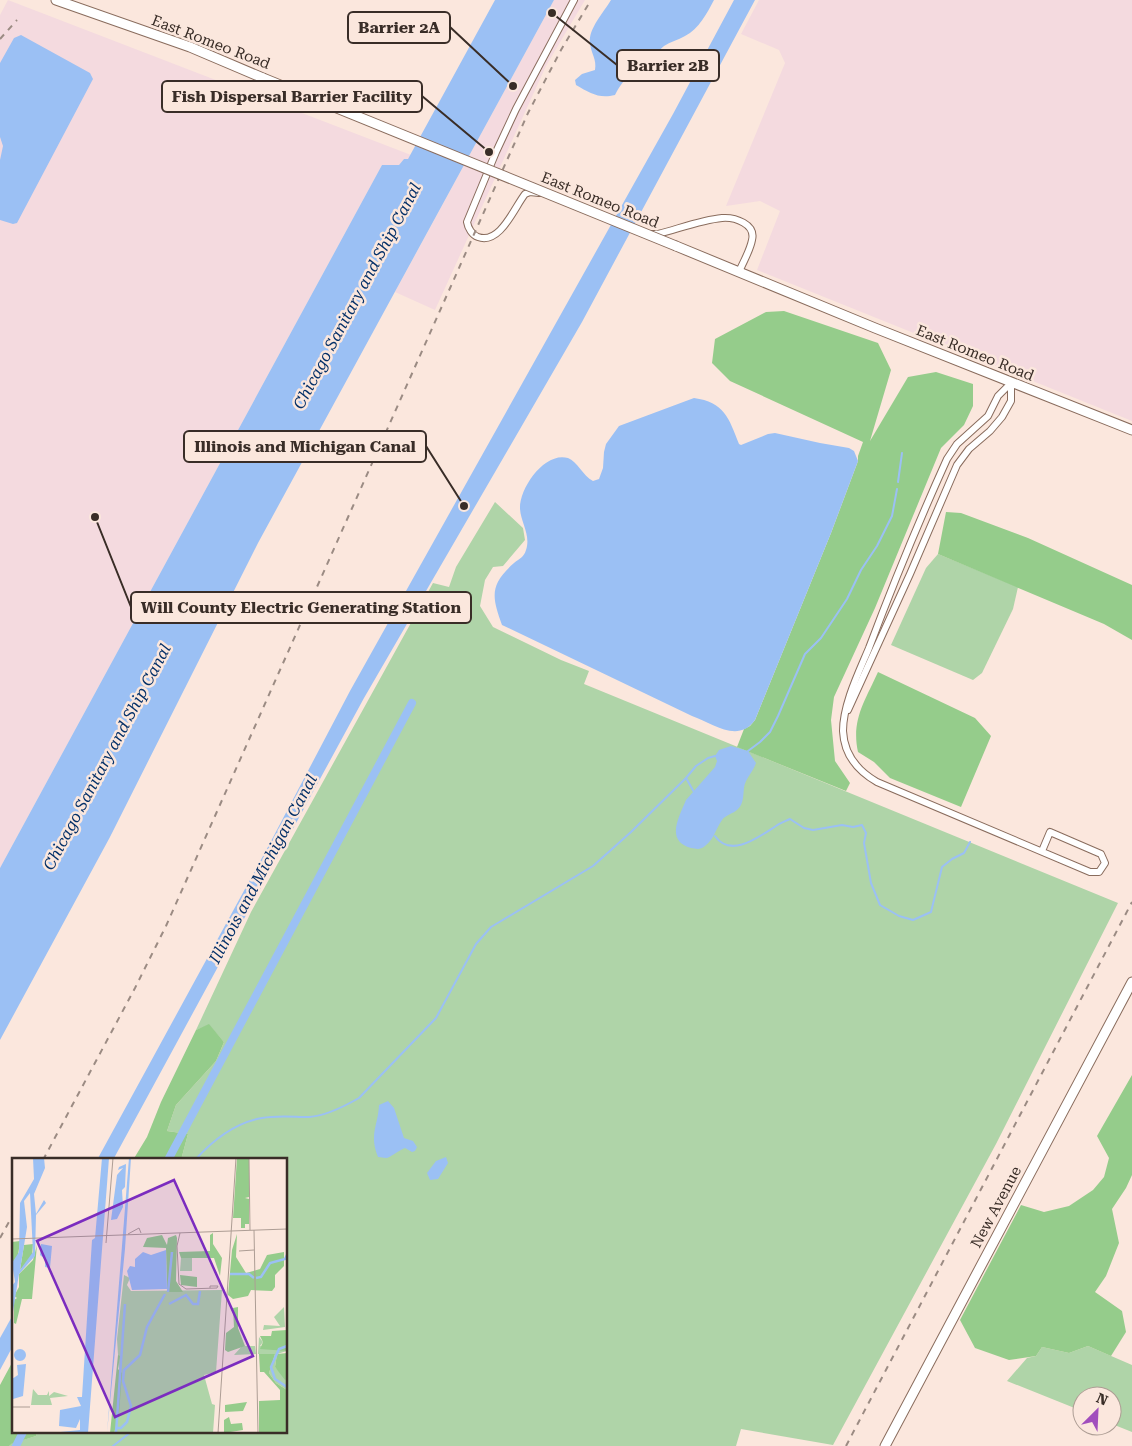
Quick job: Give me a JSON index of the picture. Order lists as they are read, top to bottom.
{
  "streets": {
    "main road": ["East Romeo Road", "New Avenue"]
  },
  "water": ["Chicago Sanitary and Ship Canal", "Illinois and Michigan Canal"],
  "places": [
    "Barrier 2B",
    "Barrier 2A",
    "Fish Dispersal Barrier Facility",
    "Illinois and Michigan Canal",
    "Will County Electric Generating Station"
  ],
  "north": "top right"
}
